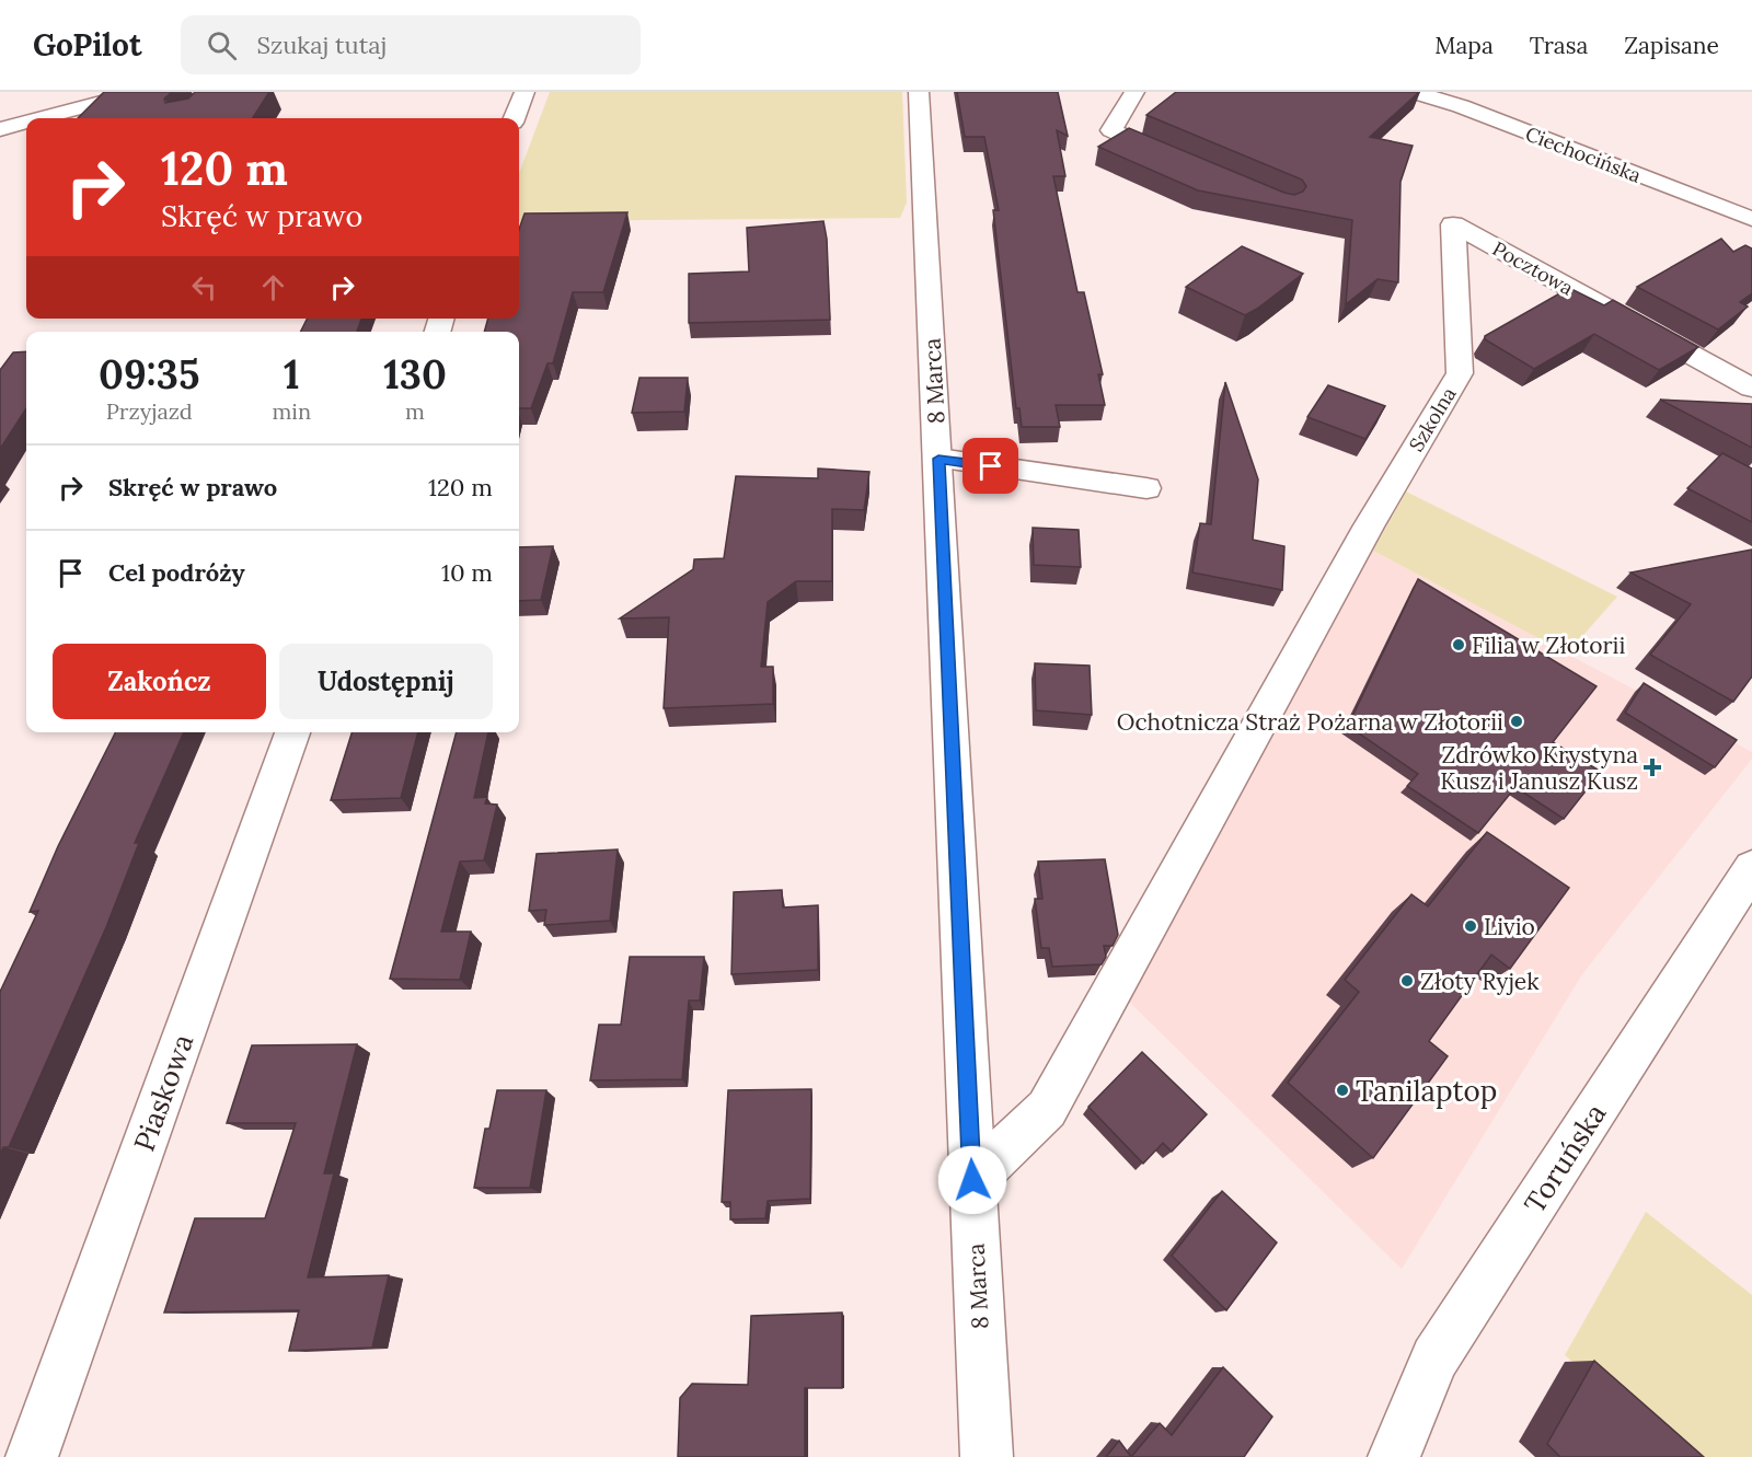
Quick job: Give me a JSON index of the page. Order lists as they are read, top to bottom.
{
  "streets": {
    "street": [
      "Ciechocińska",
      "Pocztowa",
      "8 Marca",
      "Szkolna",
      "Piaskowa",
      "Toruńska"
    ]
  },
  "crossings": [
    ["Pocztowa", "Szkolna"],
    ["8 Marca", "Szkolna"]
  ],
  "places": {
    "other": [
      "Filia w Złotorii",
      "Ochotnicza Straż Pożarna w Złotorii",
      "Livio",
      "Złoty Ryjek",
      "Tanilaptop"
    ],
    "health": ["Zdrówko Krystyna Kusz i Janusz Kusz"]
  },
  "page": {
    "header": "GoPilot",
    "search": "Szukaj tutaj",
    "nav": ["Mapa", "Trasa", "Zapisane"],
    "turn": ["120 m", "Skręć w prawo"],
    "eta": [
      "09:35",
      "Przyjazd",
      "1",
      "min",
      "130",
      "m"
    ],
    "list": [
      {
        "name": "Skręć w prawo",
        "value": "120 m"
      },
      {
        "name": "Cel podróży",
        "value": "10 m"
      }
    ],
    "buttons": ["Zakończ", "Udostępnij"]
  }
}
